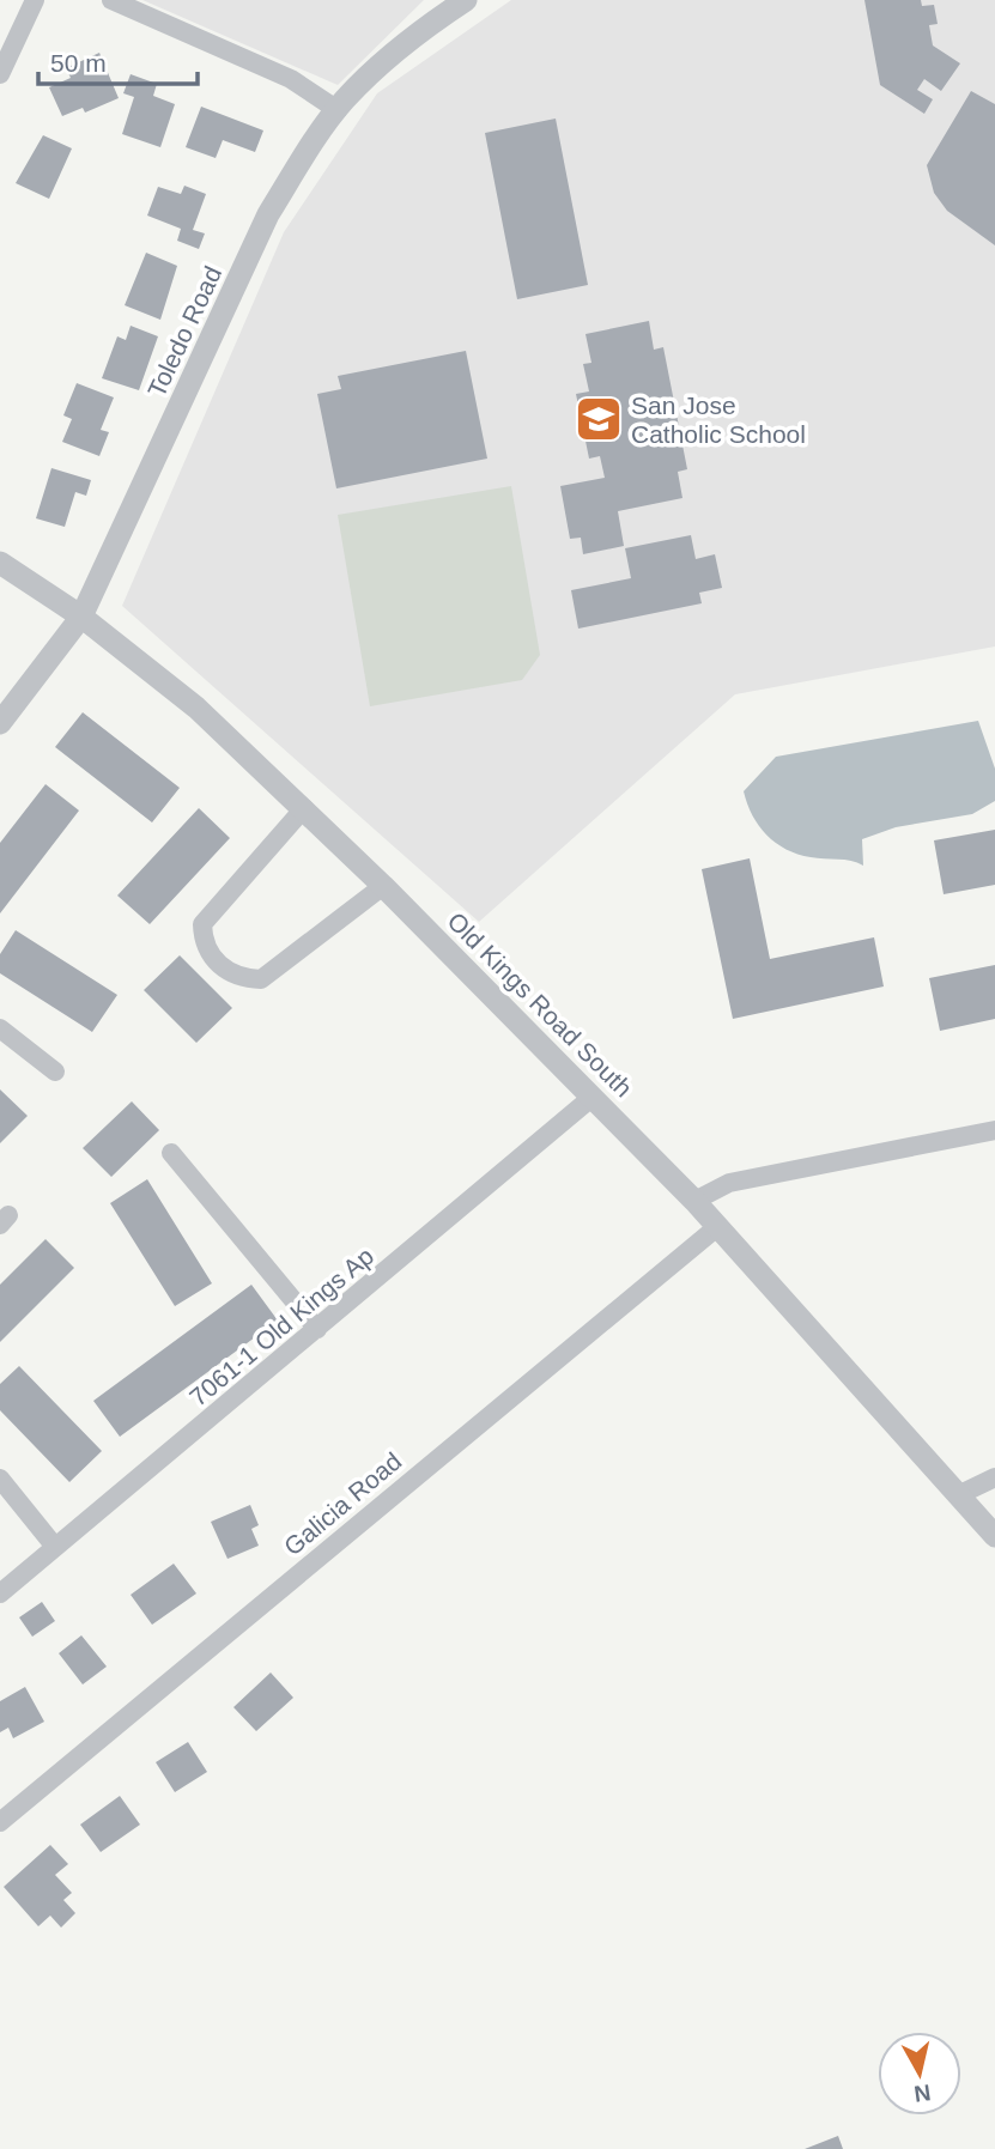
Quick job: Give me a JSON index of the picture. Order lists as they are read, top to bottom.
{
  "streets": {
    "street": [
      "Toledo Road",
      "Old Kings Road South",
      "7061-1 Old Kings Ap",
      "Galicia Road"
    ]
  },
  "crossings": [
    ["Toledo Road", "Old Kings Road South"],
    ["Old Kings Road South", "7061-1 Old Kings Ap"],
    ["Old Kings Road South", "Galicia Road"]
  ],
  "places": {
    "school or university": ["San Jose Catholic School"]
  },
  "scale_bar": "50 m",
  "north": "bottom"
}
